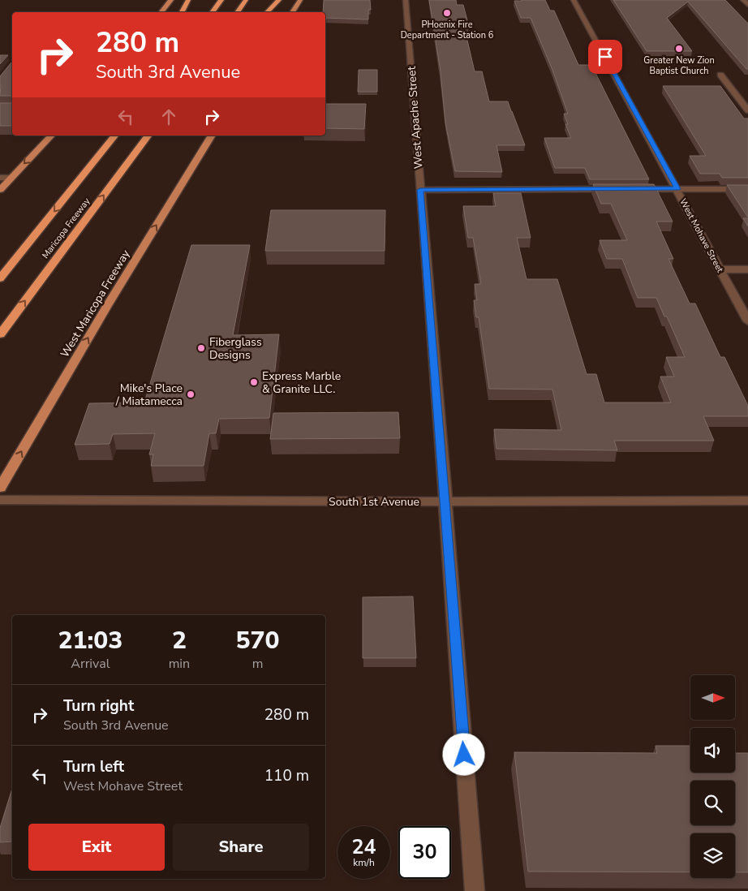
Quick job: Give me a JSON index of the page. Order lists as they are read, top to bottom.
{
  "streets": {
    "highway": ["Maricopa Freeway"],
    "main road": ["West Maricopa Freeway"],
    "street": ["West Apache Street", "West Mohave Street", "South 1st Avenue"]
  },
  "crossings": [
    ["West Apache Street", "South 1st Avenue"]
  ],
  "one_way": ["West Maricopa Freeway"],
  "places": [
    "PHoenix Fire Department - Station 6",
    "Greater New Zion Baptist Church",
    "Fiberglass Designs",
    "Express Marble & Granite LLC.",
    "Mike's Place / Miatamecca"
  ],
  "north": "right",
  "page": {
    "turn": ["280 m", "South 3rd Avenue"],
    "eta": [
      "21:03",
      "Arrival",
      "2",
      "min",
      "570",
      "m"
    ],
    "list": [
      {
        "name": "Turn right",
        "note": "South 3rd Avenue",
        "value": "280 m"
      },
      {
        "name": "Turn left",
        "note": "West Mohave Street",
        "value": "110 m"
      }
    ],
    "buttons": ["Exit", "Share"],
    "speed": "24 km/h",
    "limit": "30"
  }
}
